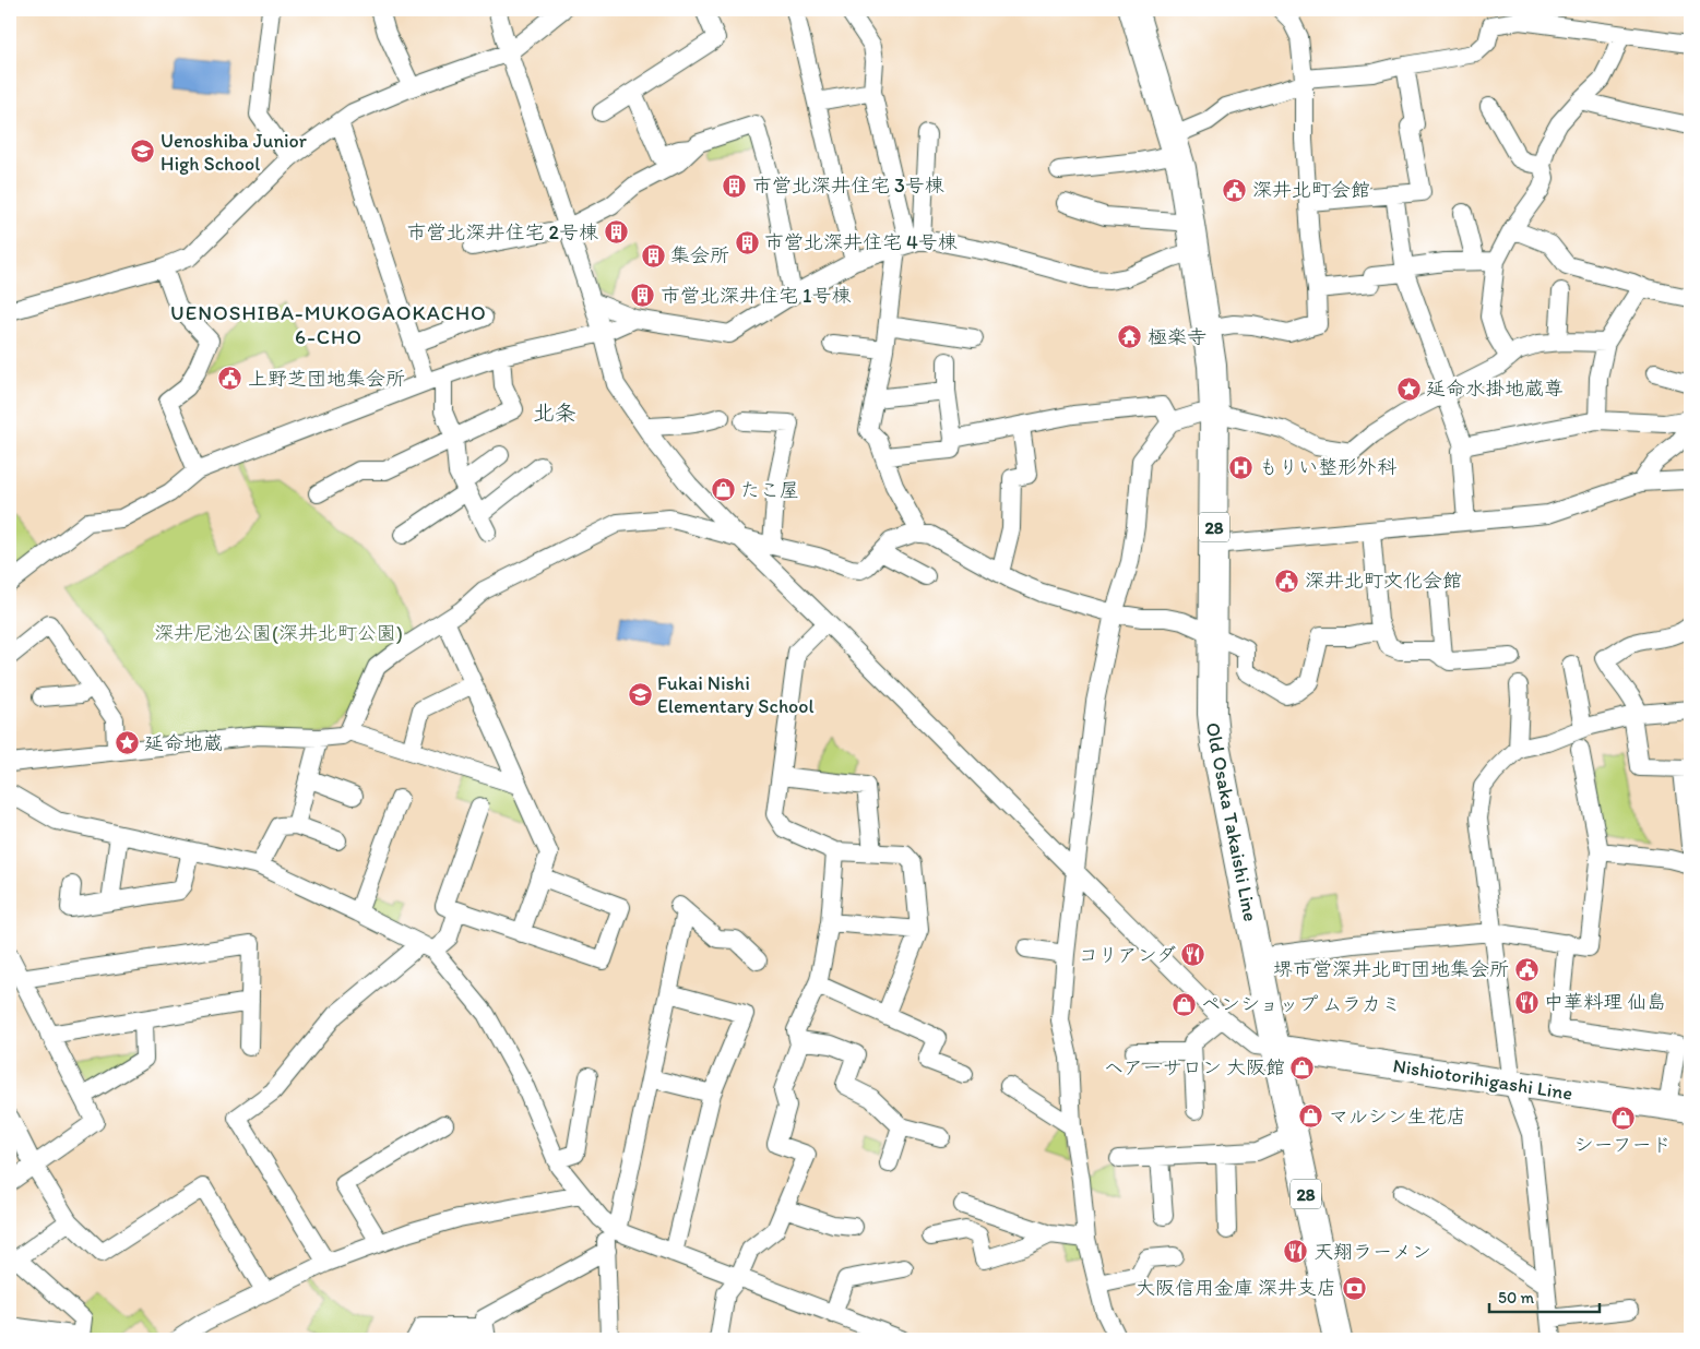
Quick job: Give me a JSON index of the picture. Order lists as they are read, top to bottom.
{
  "streets": {
    "main road": ["28", "Old Osaka Takaishi Line", "Nishiotorihigashi Line"]
  },
  "crossings": [
    ["Old Osaka Takaishi Line", "Nishiotorihigashi Line"]
  ],
  "districts": ["UENOSHIBA-MUKOGAOKACHO 6-CHO", "北条"],
  "parks": ["深井尼池公園(深井北町公園)"],
  "places": {
    "school or university": ["Uenoshiba Junior High School", "Fukai Nishi Elementary School"],
    "building": [
      "市営北深井住宅 3号棟",
      "市営北深井住宅 2号棟",
      "市営北深井住宅 4号棟",
      "集会所",
      "市営北深井住宅 1号棟"
    ],
    "public building": [
      "深井北町会館",
      "上野芝団地集会所",
      "深井北町文化会館",
      "堺市営深井北町団地集会所"
    ],
    "temple": ["極楽寺"],
    "place": ["延命水掛地蔵尊", "延命地蔵"],
    "hospital": ["もりい整形外科"],
    "shop": [
      "たこ屋",
      "ペンショップ ムラカミ",
      "ヘアーサロン 大阪館",
      "マルシン生花店",
      "シーフード"
    ],
    "restaurant": ["コリアンダ", "中華料理 仙島", "天翔ラーメン"],
    "bank": ["大阪信用金庫 深井支店"]
  },
  "scale_bar": "50 m"
}
